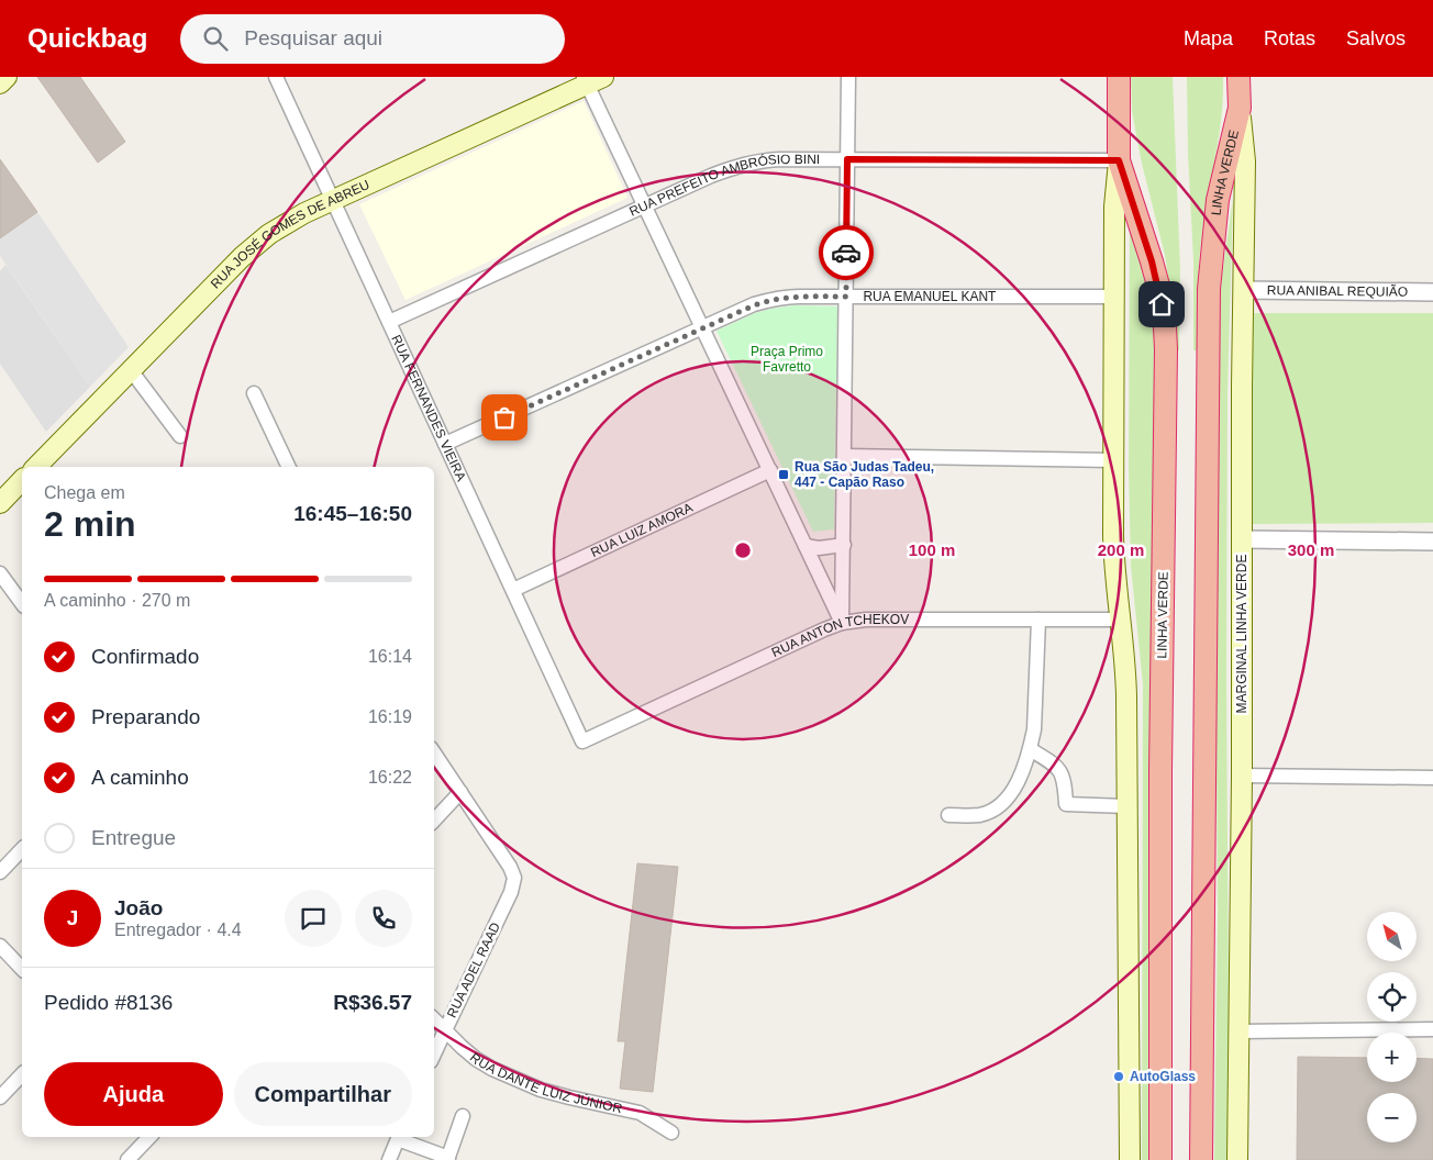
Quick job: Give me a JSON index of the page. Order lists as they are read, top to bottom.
{
  "streets": {
    "highway": ["LINHA VERDE"],
    "main road": ["RUA JOSÉ GOMES DE ABREU", "MARGINAL LINHA VERDE"],
    "street": [
      "RUA PREFEITO AMBRÓSIO BINI",
      "RUA ANIBAL REQUIÃO",
      "RUA EMANUEL KANT",
      "RUA FERNANDES VIEIRA",
      "RUA LUIZ AMORA",
      "RUA ANTON TCHEKOV",
      "RUA ADEL RAAD",
      "RUA DANTE LUIZ JÚNIOR"
    ]
  },
  "crossings": [
    ["LINHA VERDE", "RUA PREFEITO AMBRÓSIO BINI"],
    ["LINHA VERDE", "MARGINAL LINHA VERDE"],
    ["RUA PREFEITO AMBRÓSIO BINI", "RUA FERNANDES VIEIRA"],
    ["RUA JOSÉ GOMES DE ABREU", "RUA FERNANDES VIEIRA"],
    ["RUA ANIBAL REQUIÃO", "MARGINAL LINHA VERDE"],
    ["RUA EMANUEL KANT", "RUA FERNANDES VIEIRA"],
    ["RUA FERNANDES VIEIRA", "RUA LUIZ AMORA"],
    ["RUA FERNANDES VIEIRA", "RUA ANTON TCHEKOV"],
    ["RUA ADEL RAAD", "RUA DANTE LUIZ JÚNIOR"]
  ],
  "parks": ["Praça Primo Favretto"],
  "places": {
    "transit": ["Rua São Judas Tadeu, 447 - Capão Raso"],
    "other": ["AutoGlass"]
  },
  "north": "top left",
  "page": {
    "header": "Quickbag",
    "search": "Pesquisar aqui",
    "nav": ["Mapa", "Rotas", "Salvos"],
    "heading": ["2 min", "Chega em", "16:45–16:50"],
    "panel": [
      "João",
      "Entregador · 4.4",
      "Pedido #8136",
      "R$36.57"
    ],
    "bar": "A caminho · 270 m",
    "list": [
      ["Confirmado", "16:14"],
      ["Preparando", "16:19"],
      ["A caminho", "16:22"],
      "Entregue"
    ],
    "round": "J",
    "map_buttons": ["+", "−"],
    "buttons": ["Ajuda", "Compartilhar"]
  },
  "rings": ["100 m", "200 m", "300 m"]
}
